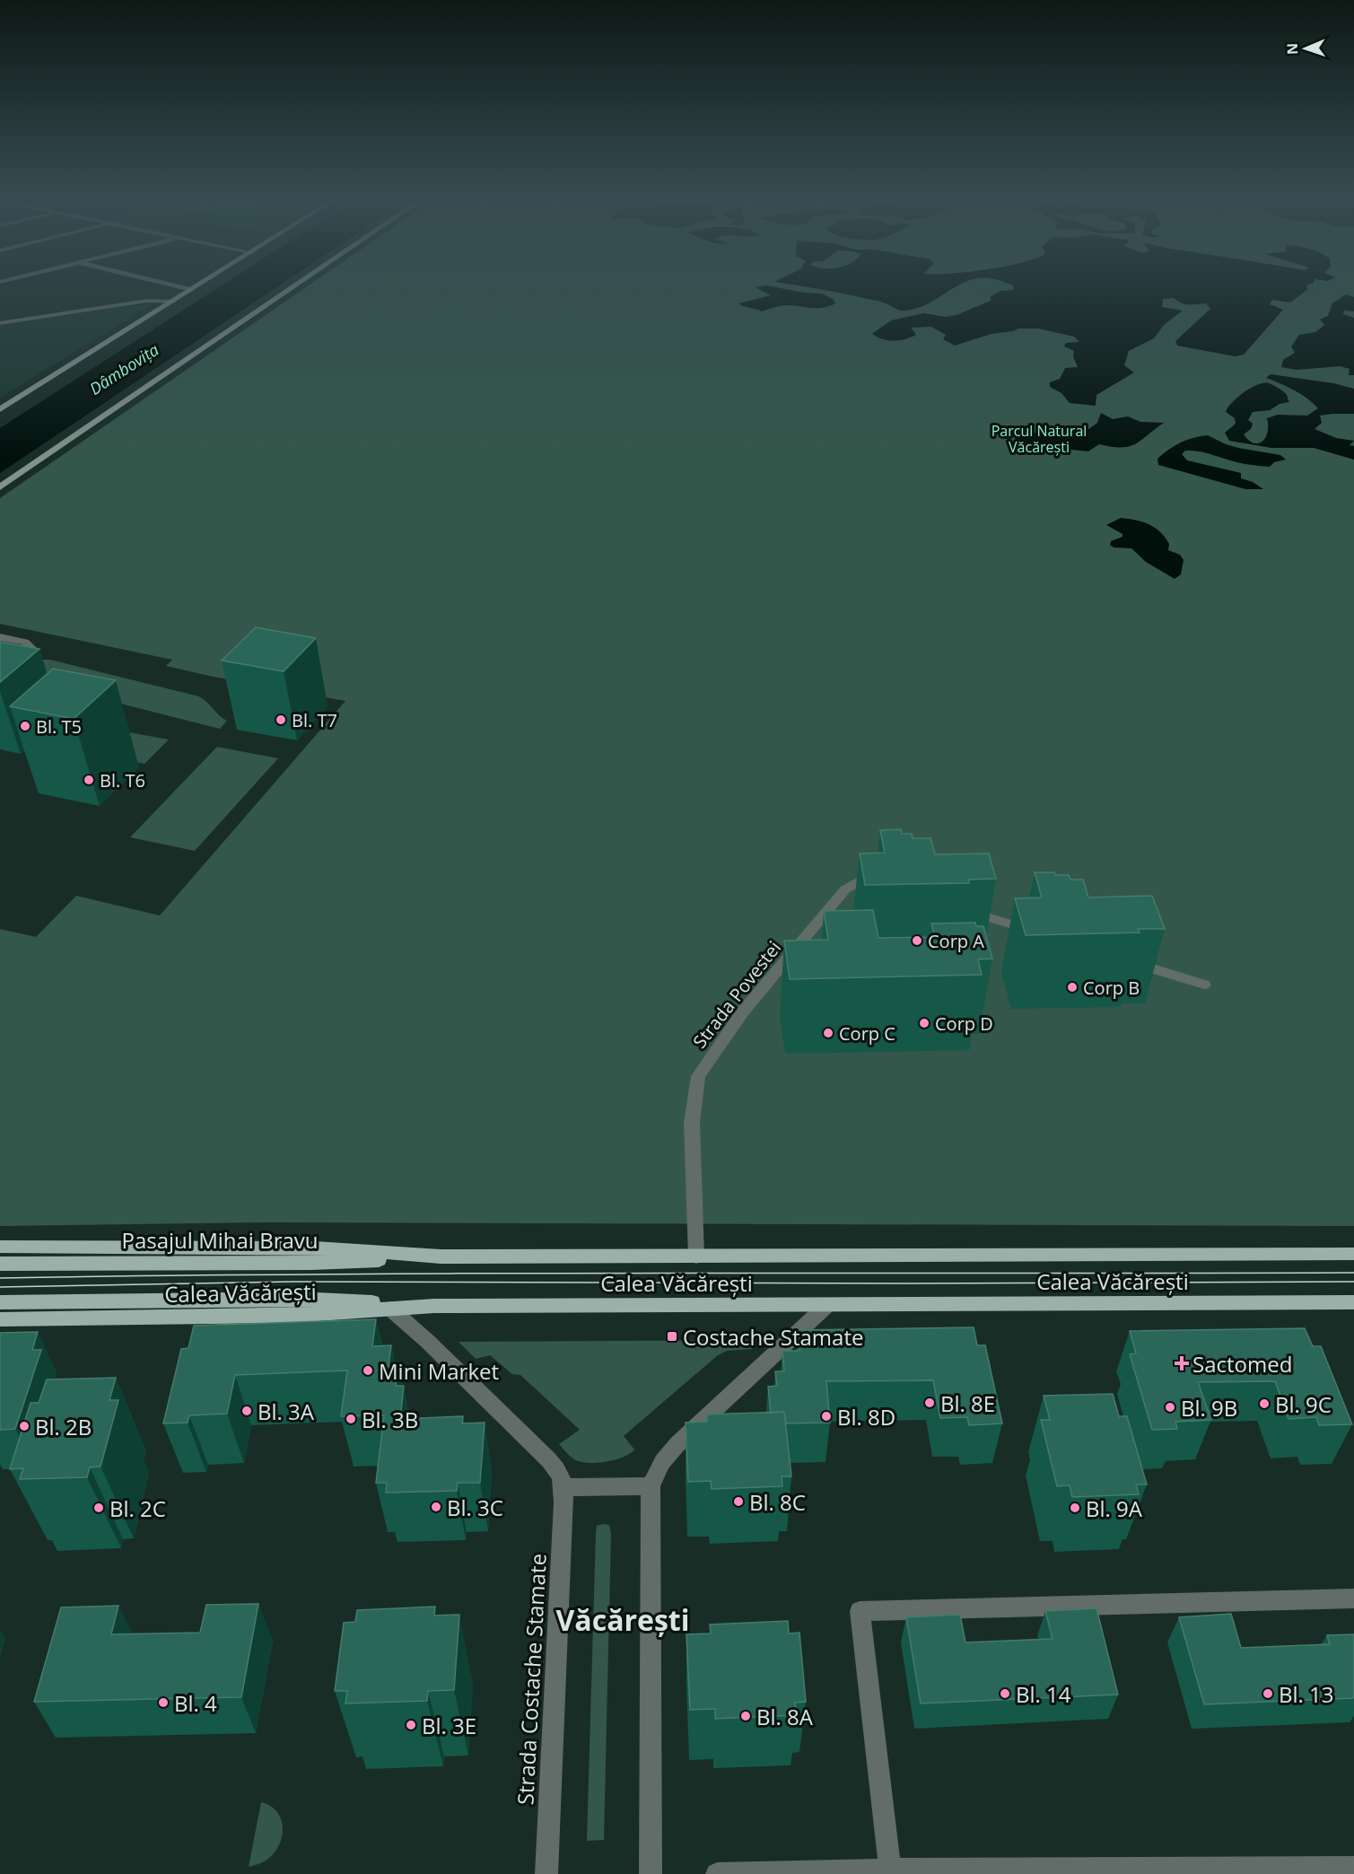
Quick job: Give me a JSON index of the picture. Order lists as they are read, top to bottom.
{
  "streets": {
    "main road": ["Pasajul Mihai Bravu", "Calea Văcărești"],
    "street": ["Strada Povestei", "Strada Costache Stamate"]
  },
  "crossings": [
    ["Strada Povestei", "Calea Văcărești"],
    ["Pasajul Mihai Bravu", "Calea Văcărești"],
    ["Calea Văcărești", "Strada Costache Stamate"]
  ],
  "districts": ["Văcărești"],
  "water": ["Dâmbovița"],
  "parks": ["Parcul Natural Văcărești"],
  "places": {
    "other": [
      "Bl. T7",
      "Bl. T5",
      "Bl. T6",
      "Corp A",
      "Corp B",
      "Corp D",
      "Corp C",
      "Mini Market",
      "Bl. 8E",
      "Bl. 9C",
      "Bl. 9B",
      "Bl. 3A",
      "Bl. 8D",
      "Bl. 3B",
      "Bl. 2B",
      "Bl. 8C",
      "Bl. 3C",
      "Bl. 2C",
      "Bl. 9A",
      "Bl. 14",
      "Bl. 13",
      "Bl. 4",
      "Bl. 8A",
      "Bl. 3E"
    ],
    "transit": ["Costache Stamate"],
    "health": ["Sactomed"]
  },
  "north": "left"
}
